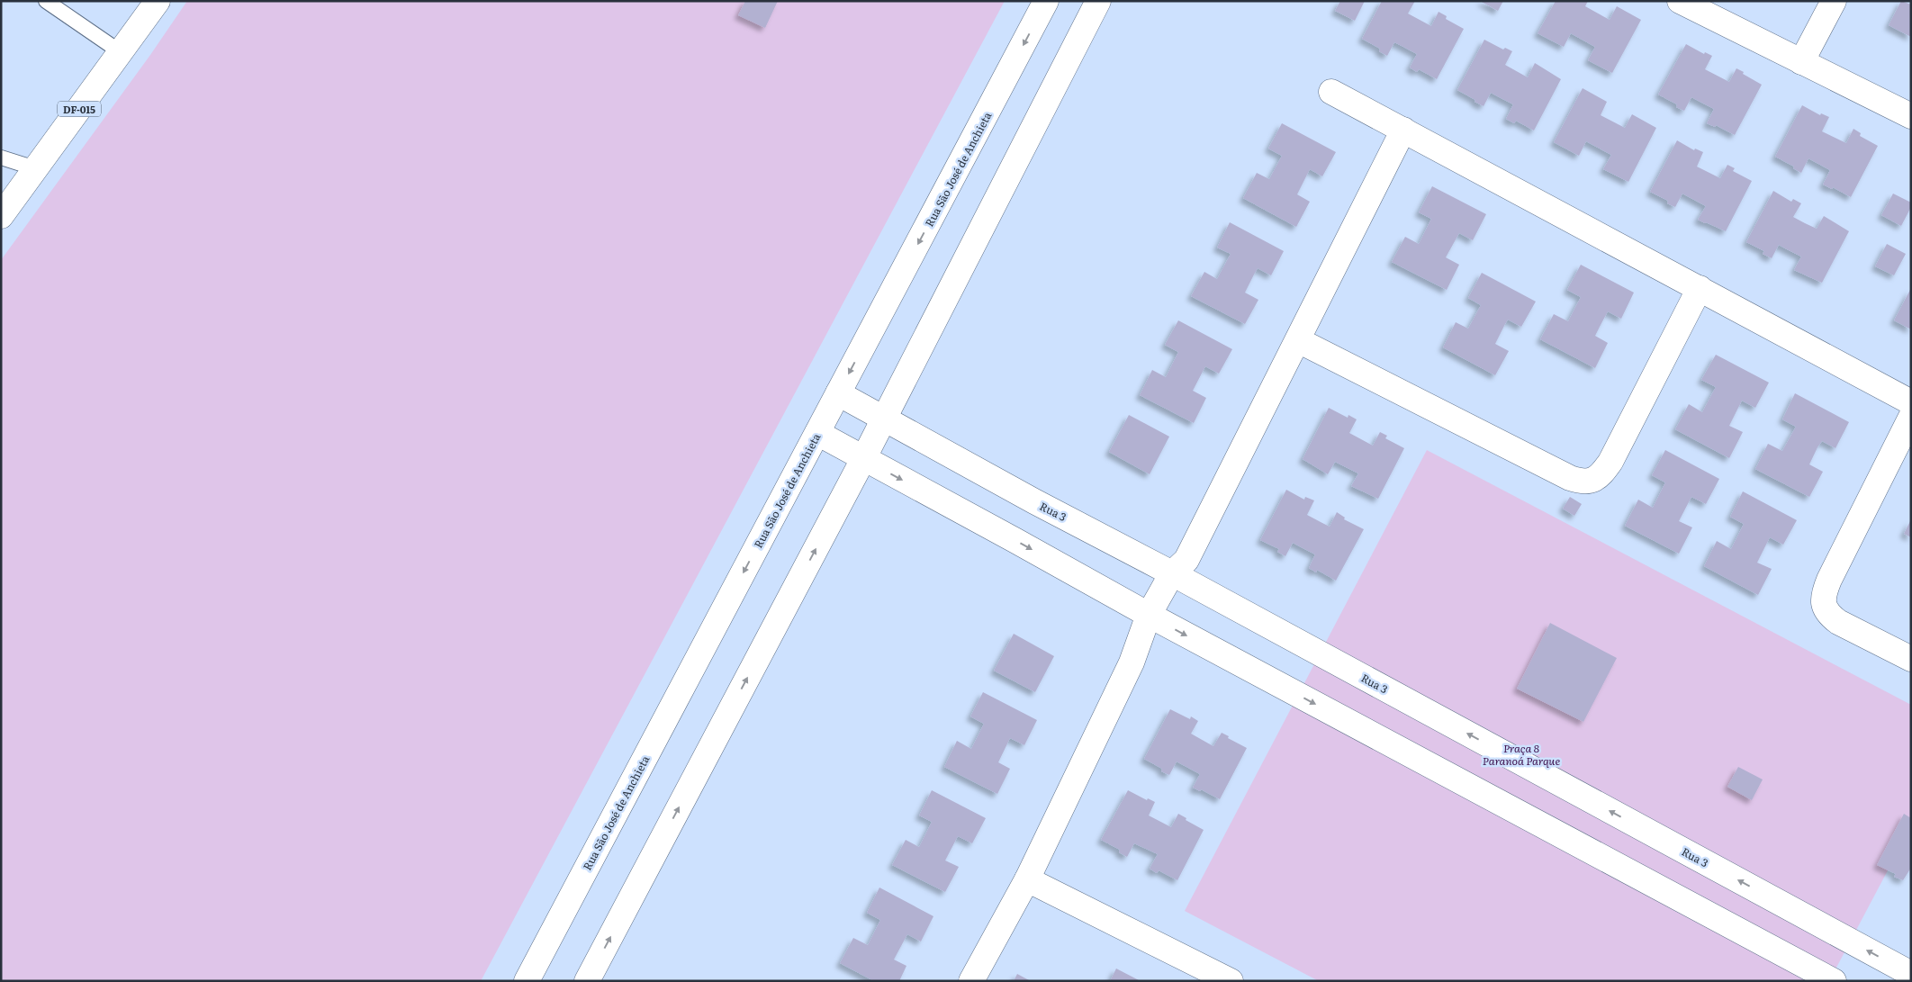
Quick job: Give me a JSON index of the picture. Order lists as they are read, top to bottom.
{
  "streets": {
    "street": ["DF-015", "Rua São José de Anchieta", "Rua 3"]
  },
  "crossings": [
    ["Rua São José de Anchieta", "Rua 3"]
  ],
  "parks": ["Praça 8 Paranoá Parque"]
}
